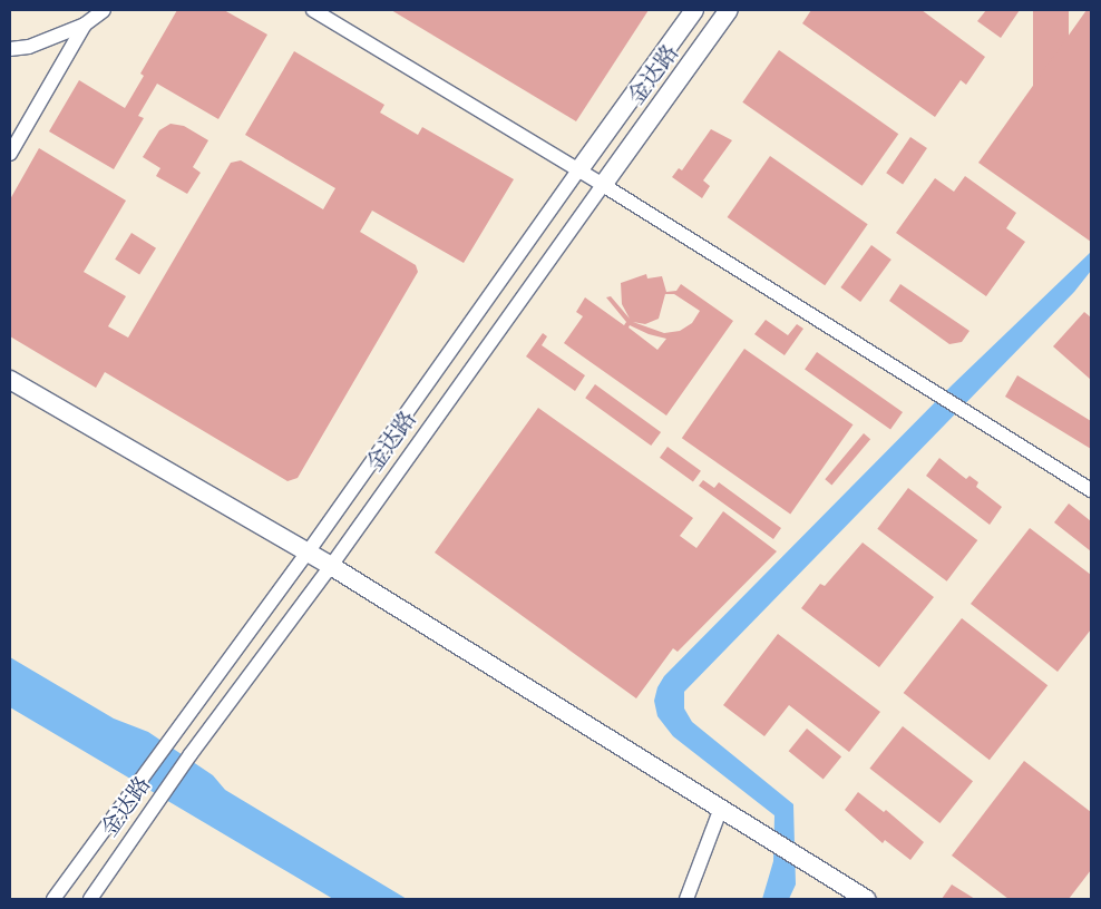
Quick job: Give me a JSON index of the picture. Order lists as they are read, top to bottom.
{
  "streets": {
    "main road": ["金达路"]
  }
}
